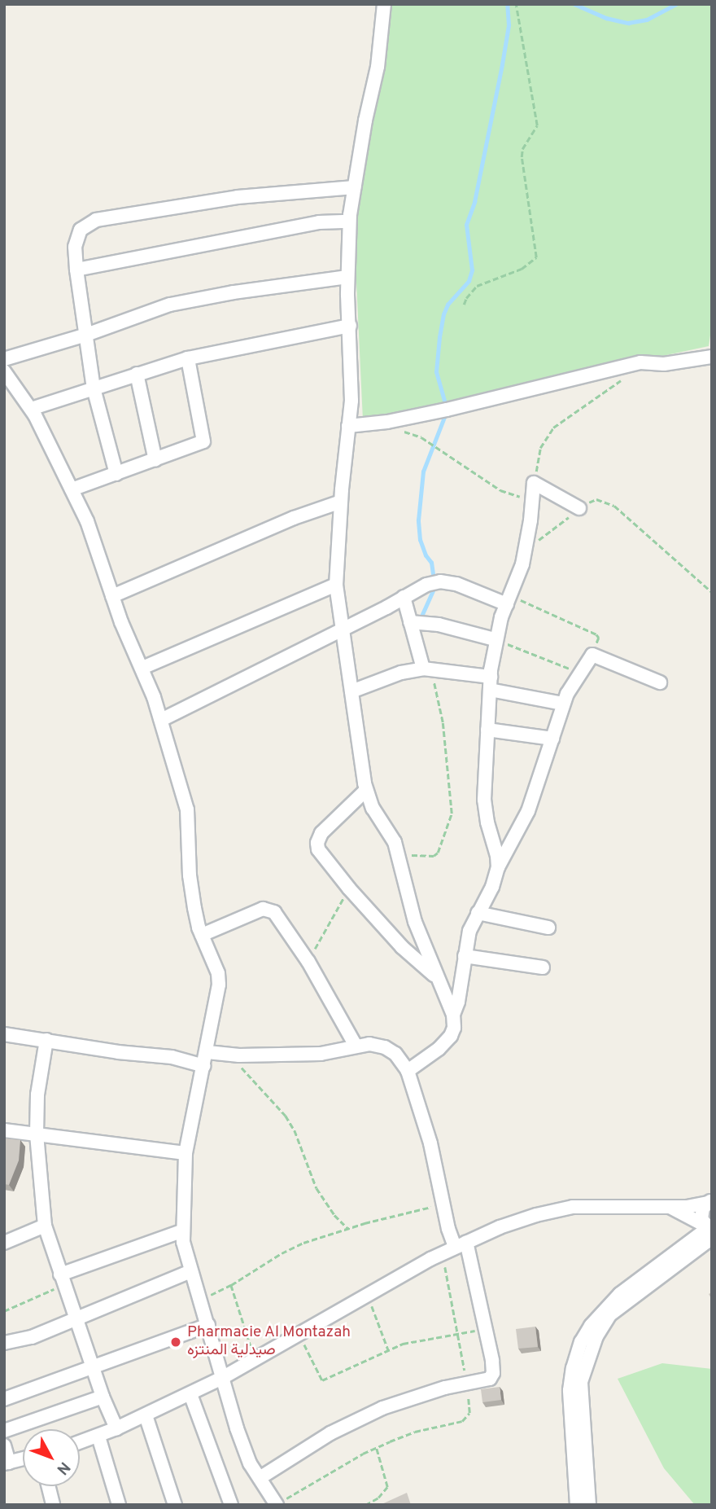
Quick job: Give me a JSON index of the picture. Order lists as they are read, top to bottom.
{
  "places": ["Pharmacie Al Montazah صيدلية المنتزه"],
  "north": "bottom right"
}
